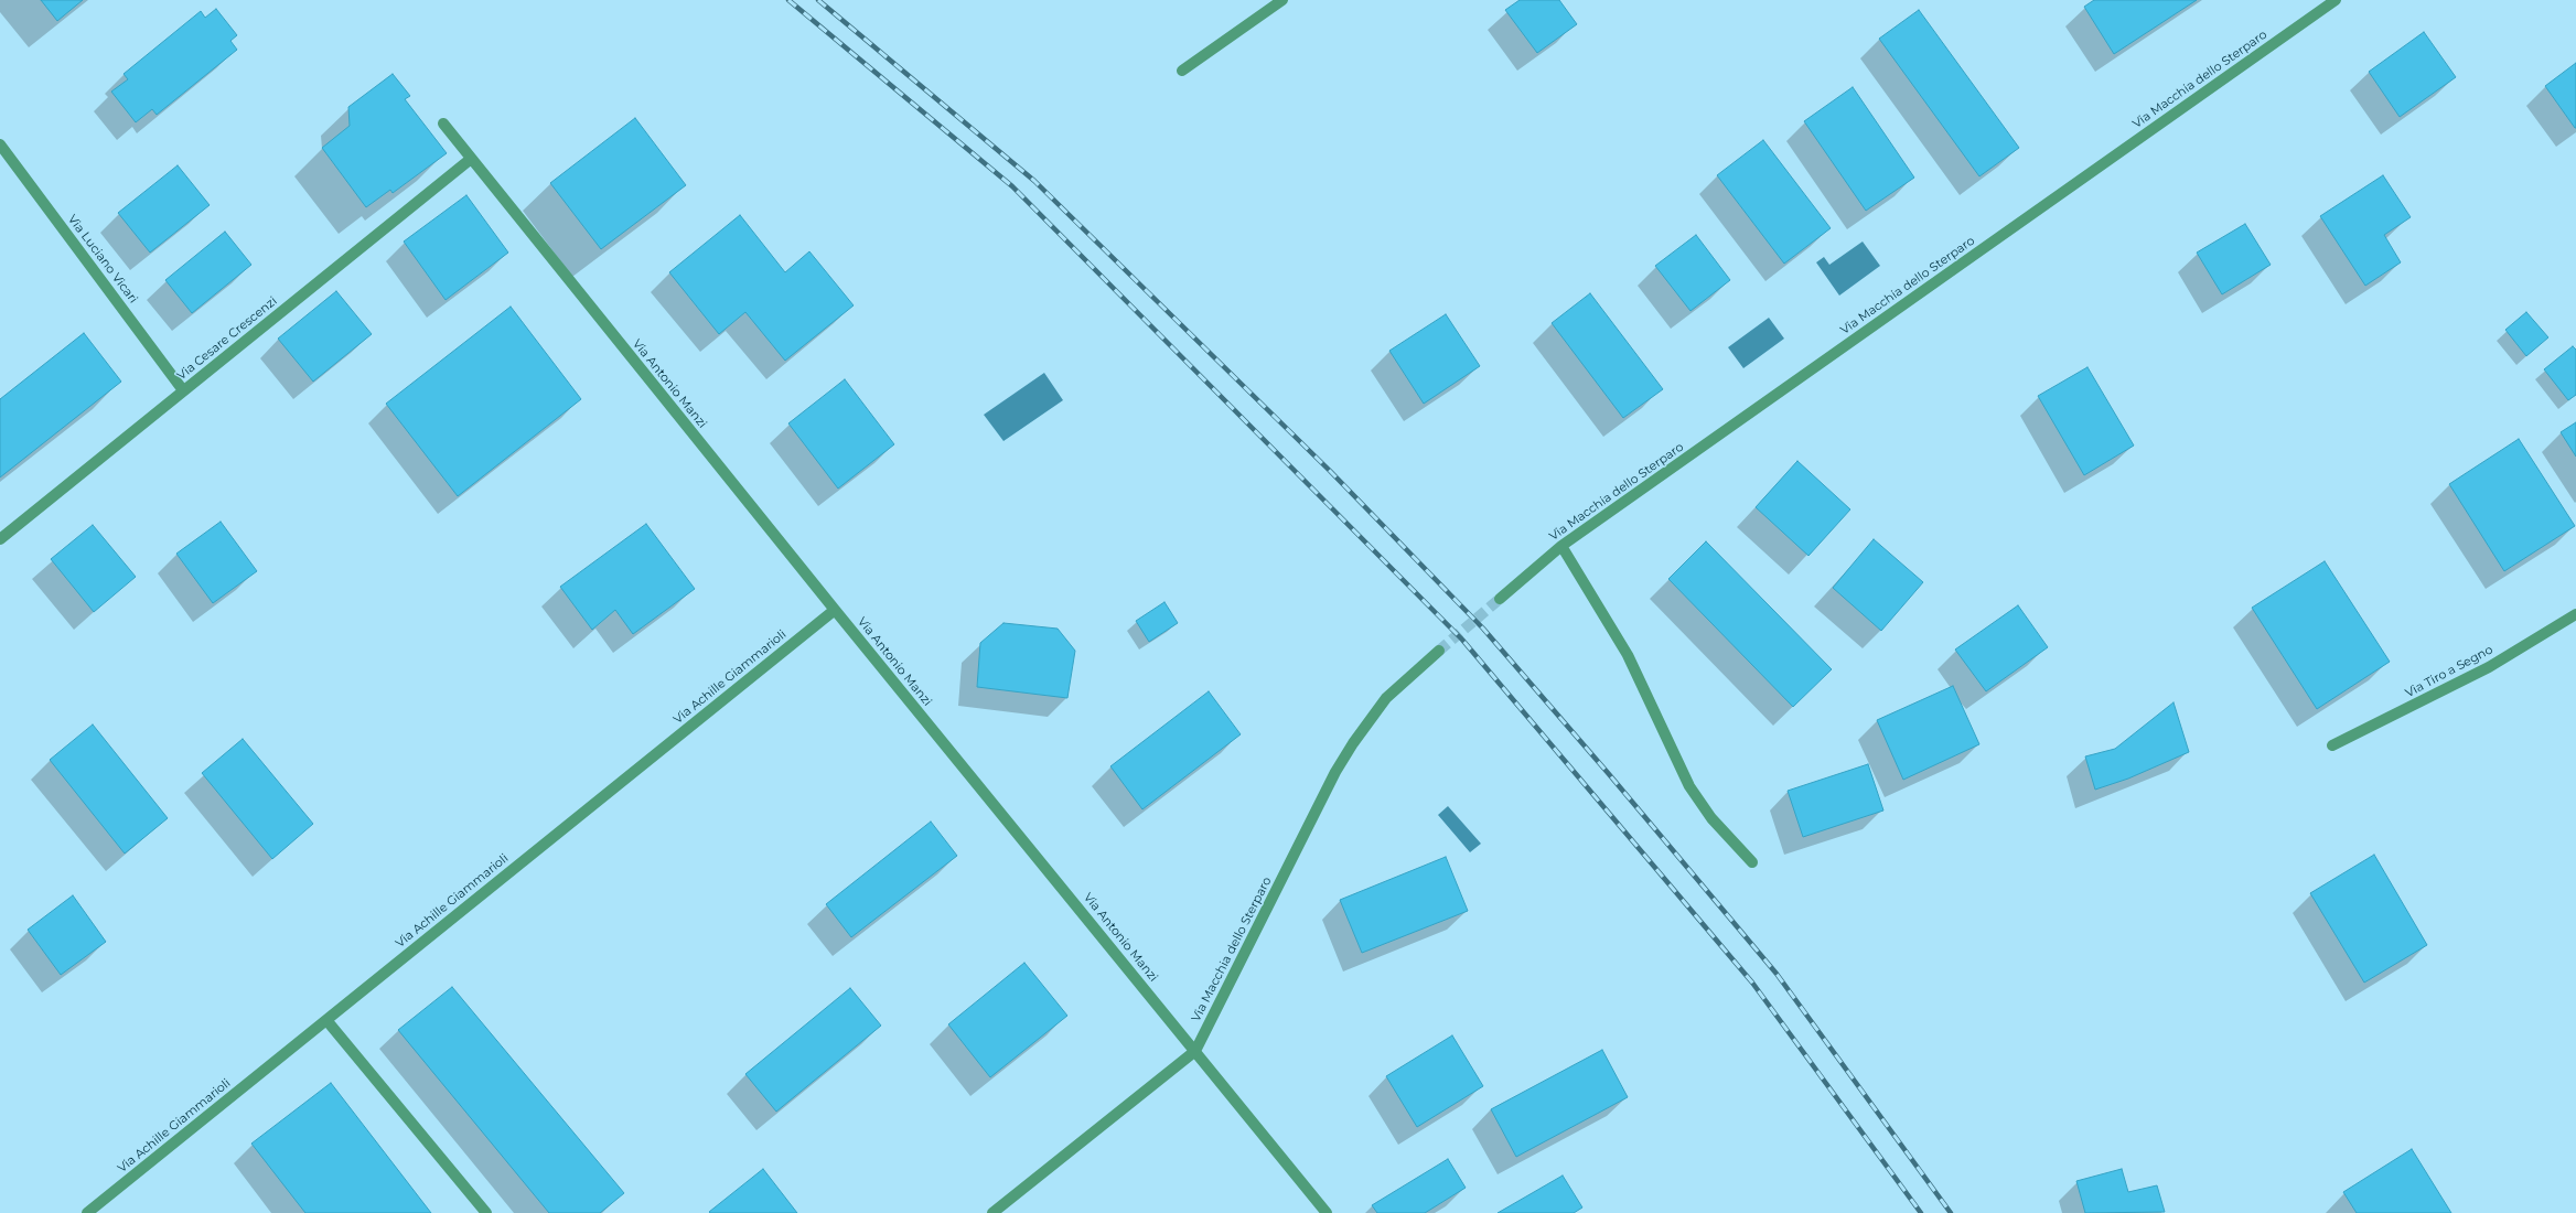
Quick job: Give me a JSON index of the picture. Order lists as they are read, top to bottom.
{
  "streets": {
    "street": [
      "Via Macchia dello Sterparo",
      "Via Luciano Vicari",
      "Via Cesare Crescenzi",
      "Via Antonio Manzi",
      "Via Tiro a Segno",
      "Via Achille Giammarioli"
    ]
  },
  "crossings": [
    ["Via Macchia dello Sterparo", "Via Antonio Manzi"],
    ["Via Luciano Vicari", "Via Cesare Crescenzi"],
    ["Via Cesare Crescenzi", "Via Antonio Manzi"],
    ["Via Antonio Manzi", "Via Achille Giammarioli"]
  ]
}
